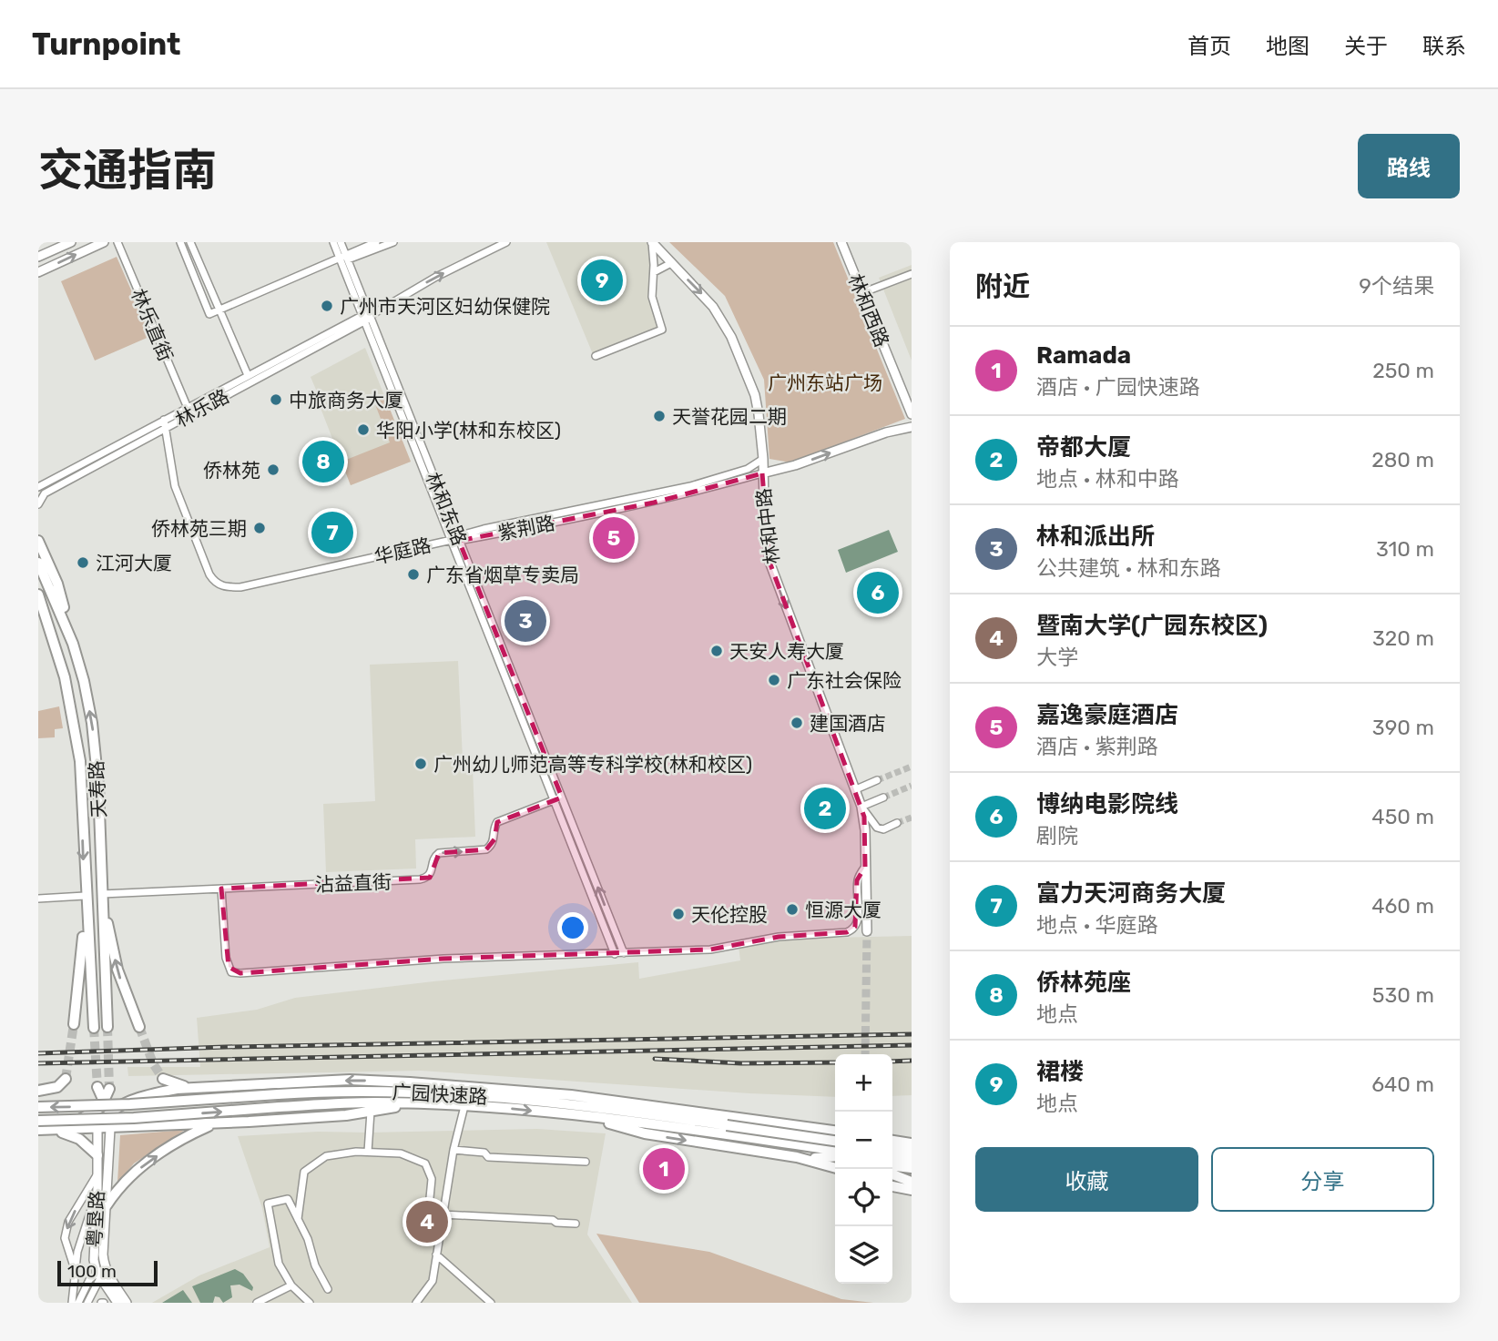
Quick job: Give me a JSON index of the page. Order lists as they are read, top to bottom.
{
  "streets": {
    "highway": ["天寿路", "广园快速路"],
    "main road": [
      "林和西路",
      "林和中路",
      "紫荆路",
      "粤垦路"
    ],
    "street": [
      "林乐直街",
      "林乐路",
      "林和东路",
      "华庭路",
      "沾益直街"
    ]
  },
  "crossings": [
    ["林乐直街", "林乐路"],
    ["林乐路", "林和东路"],
    ["林乐路", "华庭路"],
    ["林和东路", "紫荆路"],
    ["林和东路", "华庭路"],
    ["林和东路", "沾益直街"],
    ["林和中路", "紫荆路"],
    ["紫荆路", "华庭路"],
    ["天寿路", "沾益直街"]
  ],
  "one_way": ["林和中路", "沾益直街"],
  "parks": ["广州东站广场"],
  "places": [
    "广州市天河区妇幼保健院",
    "中旅商务大厦",
    "天誉花园二期",
    "华阳小学(林和东校区)",
    "侨林苑",
    "侨林苑三期",
    "江河大厦",
    "广东省烟草专卖局",
    "天安人寿大厦",
    "广东社会保险",
    "建国酒店",
    "广州幼儿师范高等专科学校(林和校区)",
    "恒源大厦",
    "天伦控股"
  ],
  "scale_bar": "100 m",
  "page": {
    "header": "Turnpoint",
    "nav": [
      "首页",
      "地图",
      "关于",
      "联系"
    ],
    "title": "交通指南",
    "buttons": [
      "路线",
      ["收藏", "分享"]
    ],
    "heading": ["附近", "9个结果"],
    "pins": [
      "9",
      "8",
      "7",
      "5",
      "6",
      "3",
      "2",
      "1",
      "4"
    ],
    "list": [
      {
        "mark": "1",
        "name": "Ramada",
        "note": "酒店 · 广园快速路",
        "value": "250 m"
      },
      {
        "mark": "2",
        "name": "帝都大厦",
        "note": "地点 · 林和中路",
        "value": "280 m"
      },
      {
        "mark": "3",
        "name": "林和派出所",
        "note": "公共建筑 · 林和东路",
        "value": "310 m"
      },
      {
        "mark": "4",
        "name": "暨南大学(广园东校区)",
        "note": "大学",
        "value": "320 m"
      },
      {
        "mark": "5",
        "name": "嘉逸豪庭酒店",
        "note": "酒店 · 紫荆路",
        "value": "390 m"
      },
      {
        "mark": "6",
        "name": "博纳电影院线",
        "note": "剧院",
        "value": "450 m"
      },
      {
        "mark": "7",
        "name": "富力天河商务大厦",
        "note": "地点 · 华庭路",
        "value": "460 m"
      },
      {
        "mark": "8",
        "name": "侨林苑座",
        "note": "地点",
        "value": "530 m"
      },
      {
        "mark": "9",
        "name": "裙楼",
        "note": "地点",
        "value": "640 m"
      }
    ],
    "map_buttons": ["+", "−"],
    "scale": "100 m"
  }
}
